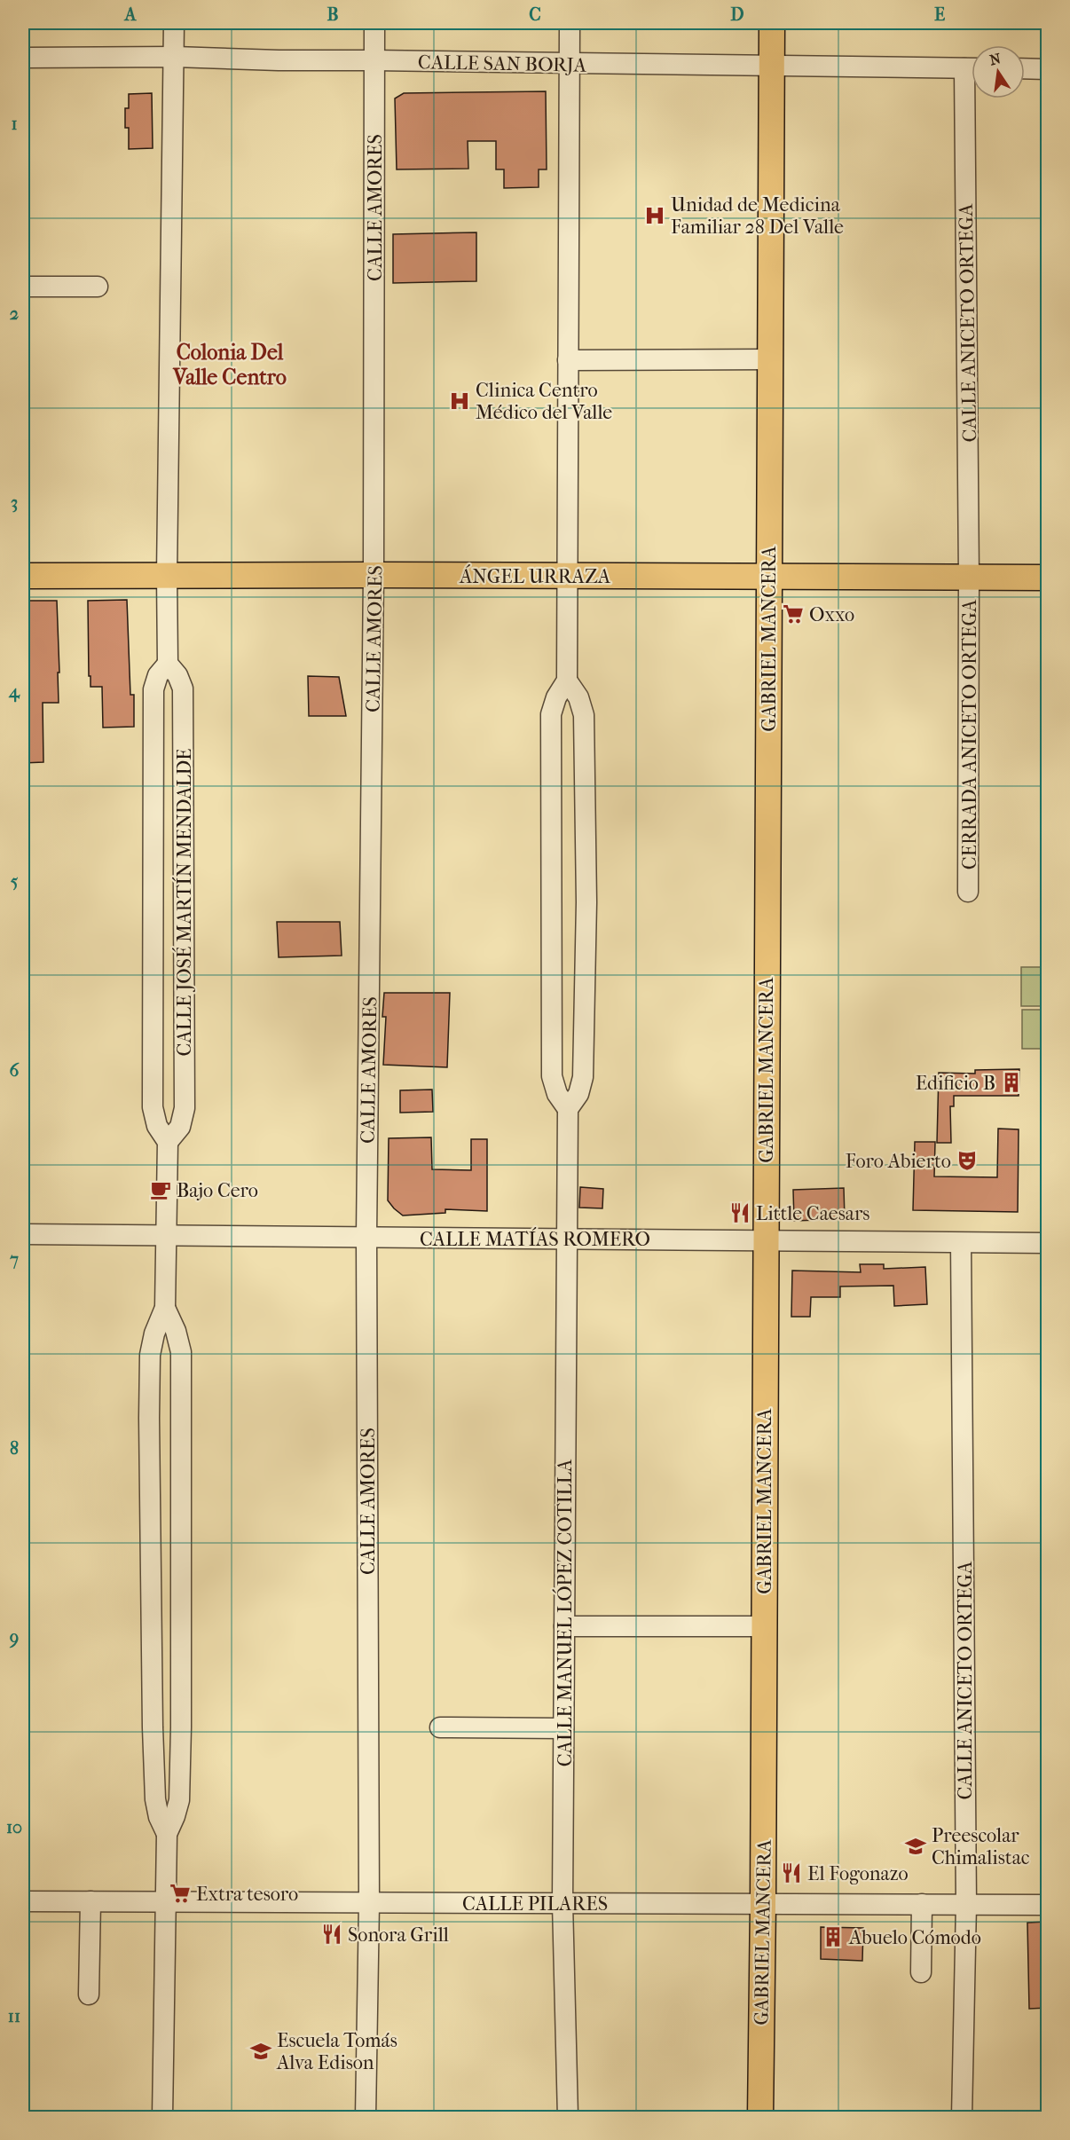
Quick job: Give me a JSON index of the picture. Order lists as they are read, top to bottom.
{
  "streets": {
    "main road": ["ÁNGEL URRAZA", "GABRIEL MANCERA"],
    "street": [
      "CALLE SAN BORJA",
      "CALLE AMORES",
      "CALLE ANICETO ORTEGA",
      "CERRADA ANICETO ORTEGA",
      "CALLE JOSÉ MARTÍN MENDALDE",
      "CALLE MATÍAS ROMERO",
      "CALLE MANUEL LÓPEZ COTILLA",
      "CALLE PILARES"
    ]
  },
  "crossings": [
    ["CALLE SAN BORJA", "CALLE AMORES"],
    ["CALLE SAN BORJA", "GABRIEL MANCERA"],
    ["CALLE AMORES", "ÁNGEL URRAZA"],
    ["CALLE AMORES", "CALLE MATÍAS ROMERO"],
    ["CALLE AMORES", "CALLE PILARES"],
    ["CALLE ANICETO ORTEGA", "ÁNGEL URRAZA"],
    ["CALLE ANICETO ORTEGA", "CERRADA ANICETO ORTEGA"],
    ["CALLE ANICETO ORTEGA", "CALLE MATÍAS ROMERO"],
    ["CALLE ANICETO ORTEGA", "CALLE PILARES"],
    ["ÁNGEL URRAZA", "GABRIEL MANCERA"],
    ["ÁNGEL URRAZA", "CERRADA ANICETO ORTEGA"],
    ["GABRIEL MANCERA", "CALLE MATÍAS ROMERO"],
    ["GABRIEL MANCERA", "CALLE PILARES"],
    ["CALLE JOSÉ MARTÍN MENDALDE", "CALLE MATÍAS ROMERO"],
    ["CALLE JOSÉ MARTÍN MENDALDE", "CALLE PILARES"],
    ["CALLE MATÍAS ROMERO", "CALLE MANUEL LÓPEZ COTILLA"],
    ["CALLE MANUEL LÓPEZ COTILLA", "CALLE PILARES"]
  ],
  "districts": ["Colonia Del Valle Centro"],
  "places": {
    "hospital": ["Unidad de Medicina Familiar 28 Del Valle", "Clinica Centro Médico del Valle"],
    "supermarket": ["Oxxo", "Extra tesoro"],
    "building": ["Edificio B", "Abuelo Cómodo"],
    "theatre": ["Foro Abierto"],
    "cafe": ["Bajo Cero"],
    "restaurant": ["Little Caesars", "El Fogonazo", "Sonora Grill"],
    "school or university": ["Preescolar Chimalistac", "Escuela Tomás Alva Edison"]
  },
  "north": "top",
  "grid": {
    "columns": [
      "A",
      "B",
      "C",
      "D",
      "E"
    ],
    "rows": [
      "1",
      "2",
      "3",
      "4",
      "5",
      "6",
      "7",
      "8",
      "9",
      "10",
      "11"
    ]
  }
}
